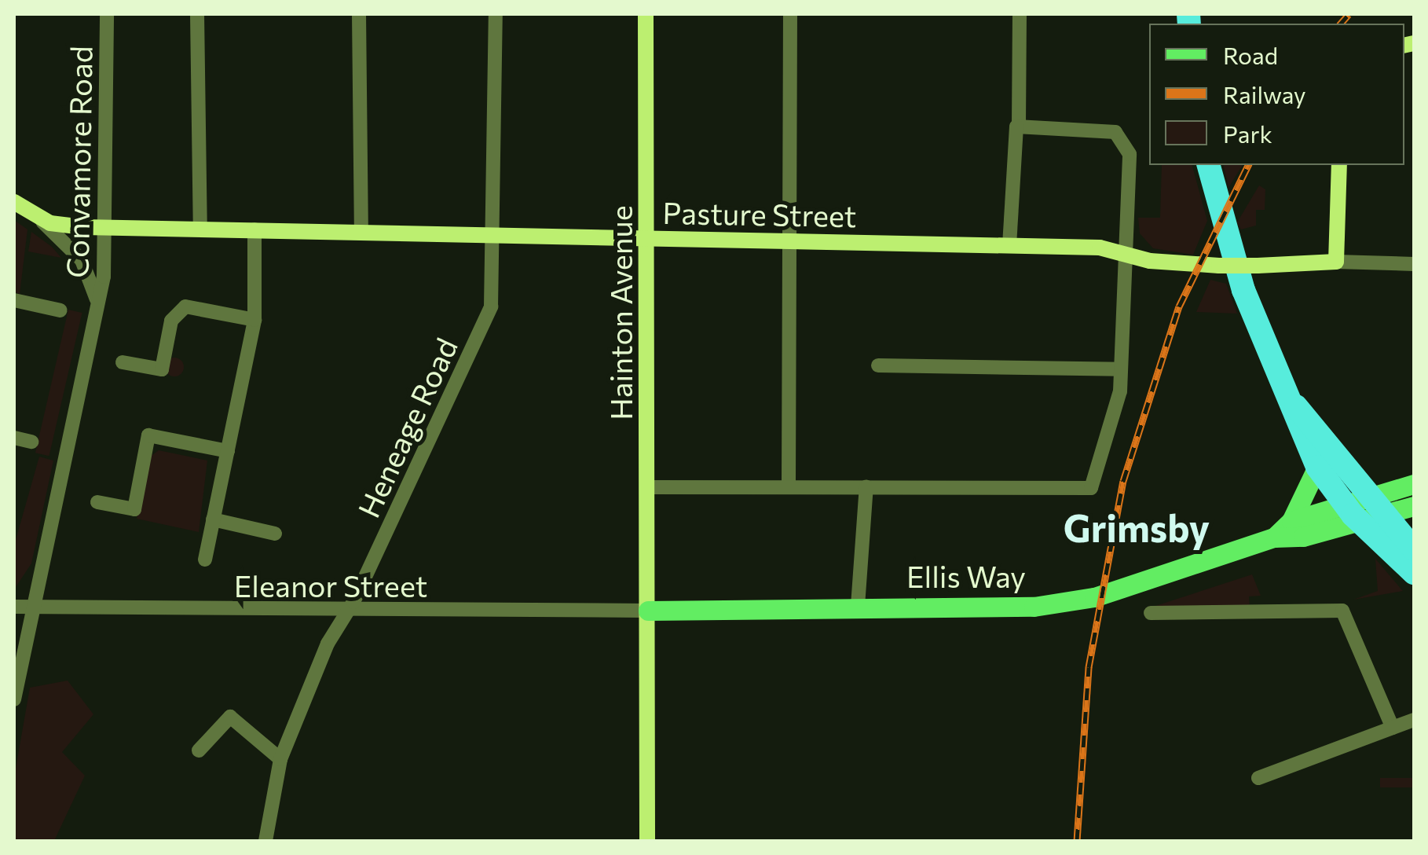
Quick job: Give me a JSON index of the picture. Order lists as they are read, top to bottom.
{
  "streets": {
    "main road": ["Ellis Way"],
    "street": [
      "Convamore Road",
      "Pasture Street",
      "Hainton Avenue",
      "Heneage Road",
      "Eleanor Street"
    ]
  },
  "crossings": [
    ["Convamore Road", "Pasture Street"],
    ["Convamore Road", "Eleanor Street"],
    ["Pasture Street", "Hainton Avenue"],
    ["Pasture Street", "Heneage Road"],
    ["Hainton Avenue", "Ellis Way"],
    ["Hainton Avenue", "Eleanor Street"],
    ["Heneage Road", "Eleanor Street"],
    ["Ellis Way", "Eleanor Street"]
  ],
  "districts": ["Grimsby"],
  "legend": ["Road", "Railway", "Park"]
}
